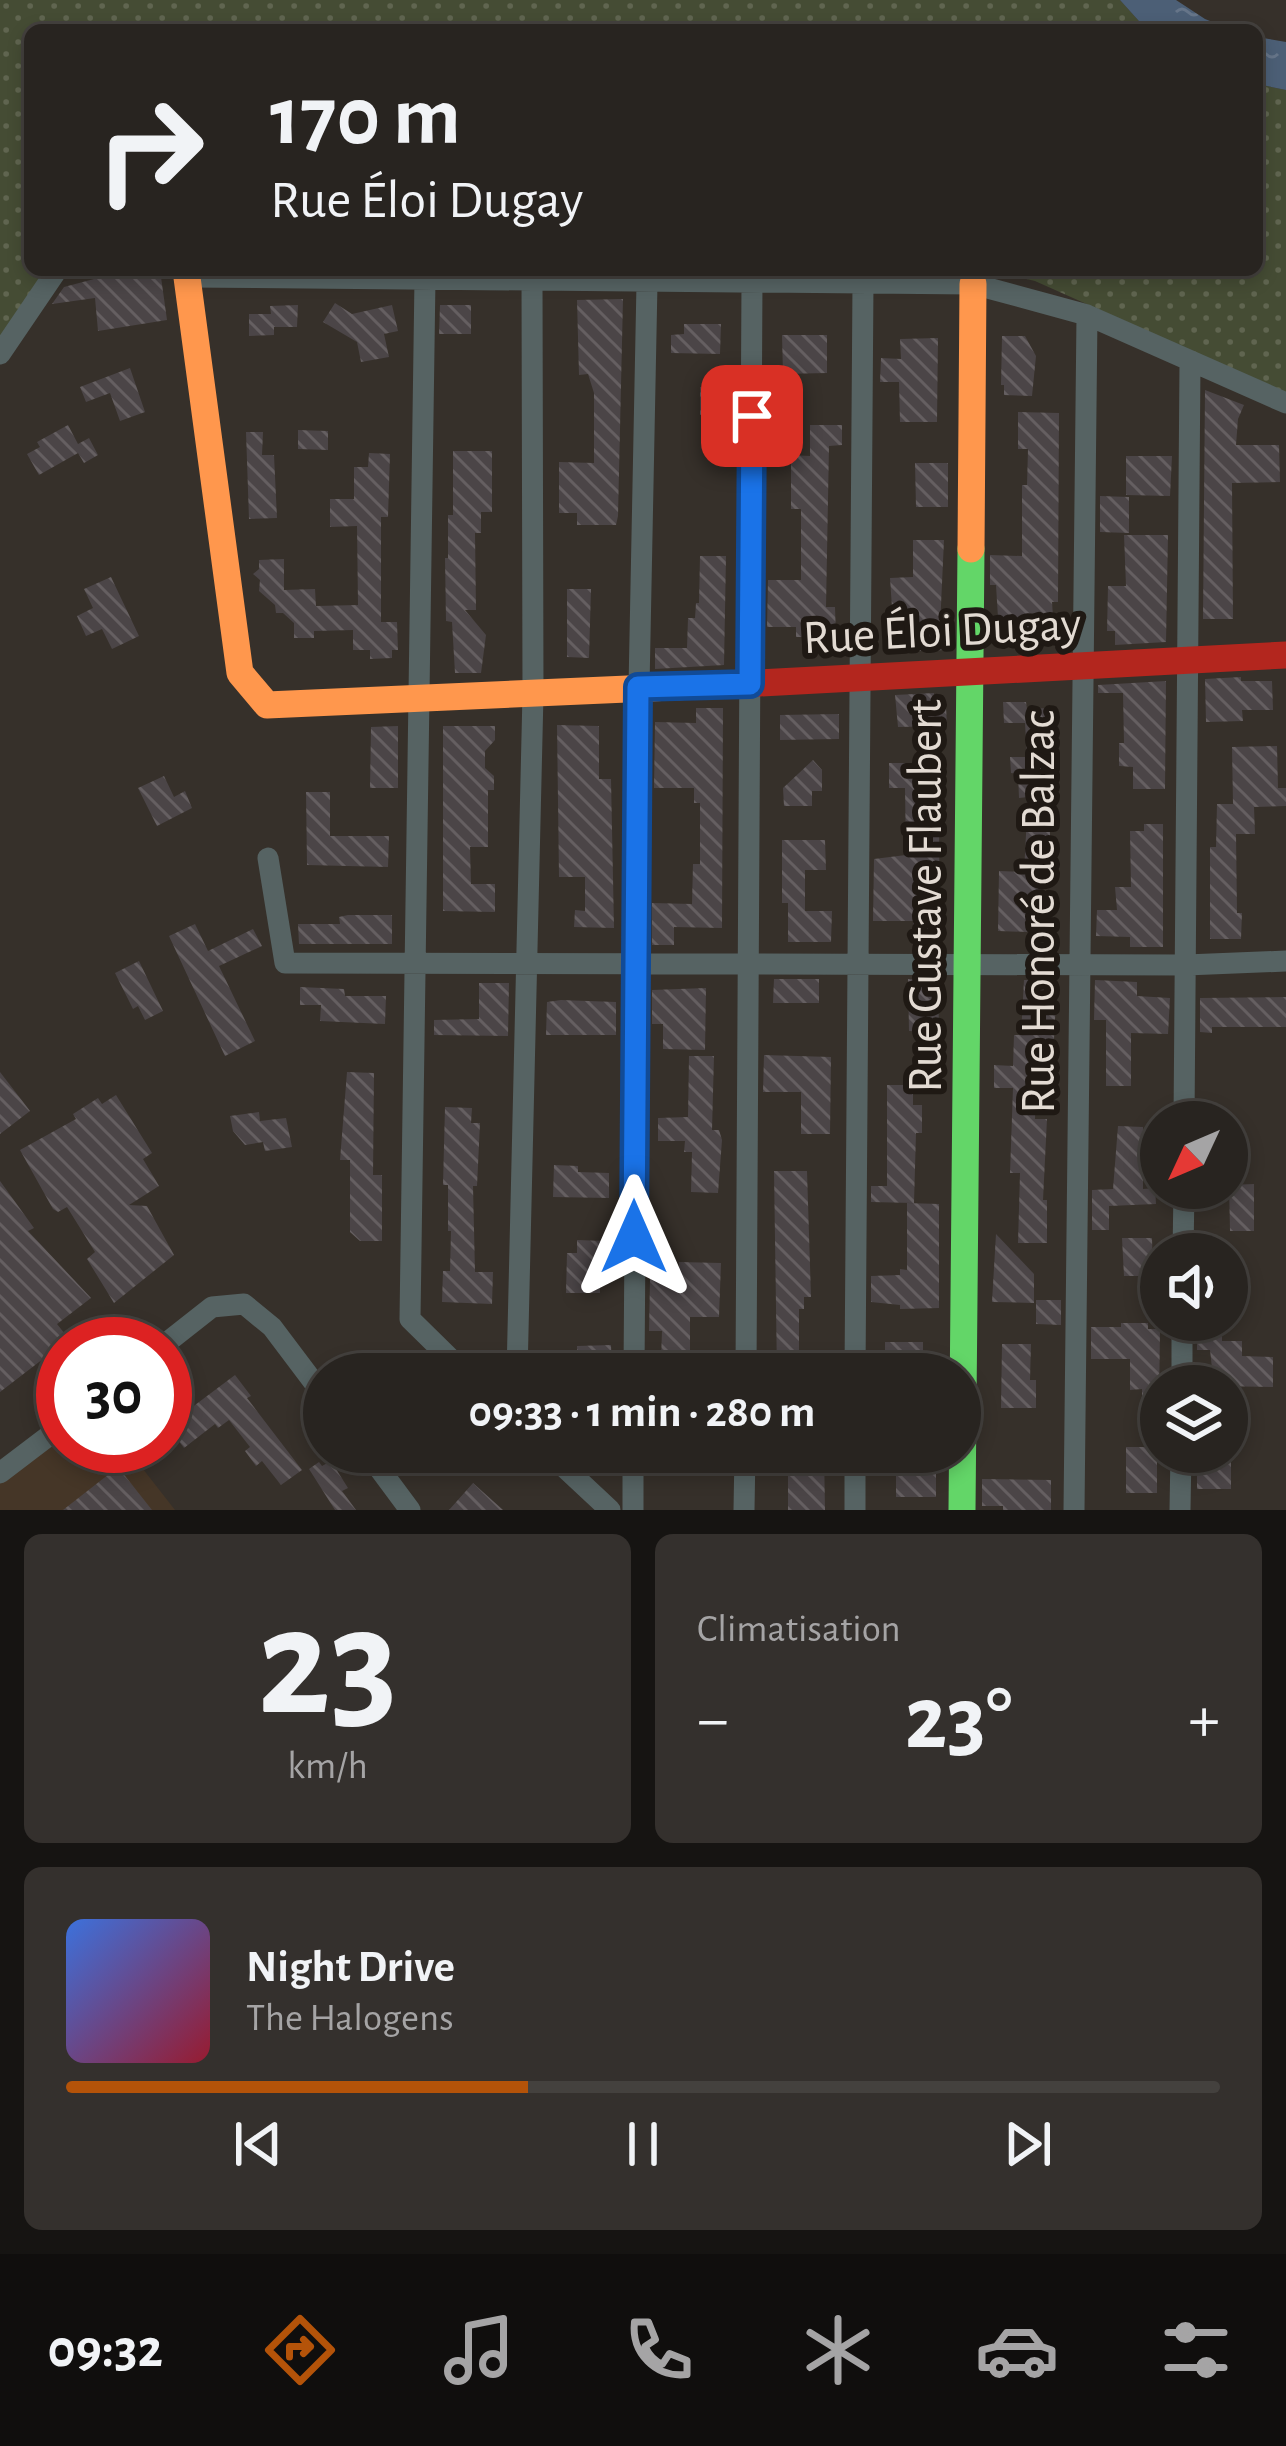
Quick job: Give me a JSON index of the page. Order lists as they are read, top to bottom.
{
  "streets": {
    "street": ["Rue Éloi Dugay", "Rue Gustave Flaubert", "Rue Honoré de Balzac"]
  },
  "crossings": [
    ["Rue Éloi Dugay", "Rue Gustave Flaubert"],
    ["Rue Éloi Dugay", "Rue Honoré de Balzac"]
  ],
  "north": "bottom left",
  "page": {
    "turn": ["170 m", "Rue Éloi Dugay"],
    "limit": "30",
    "trip": "09:33 · 1 min · 280 m",
    "tile": [
      ["23", "km/h"],
      "Climatisation"
    ],
    "heat": ["−", "23°", "+"],
    "song": ["Night Drive", "The Halogens"],
    "tabs": "09:32"
  }
}
